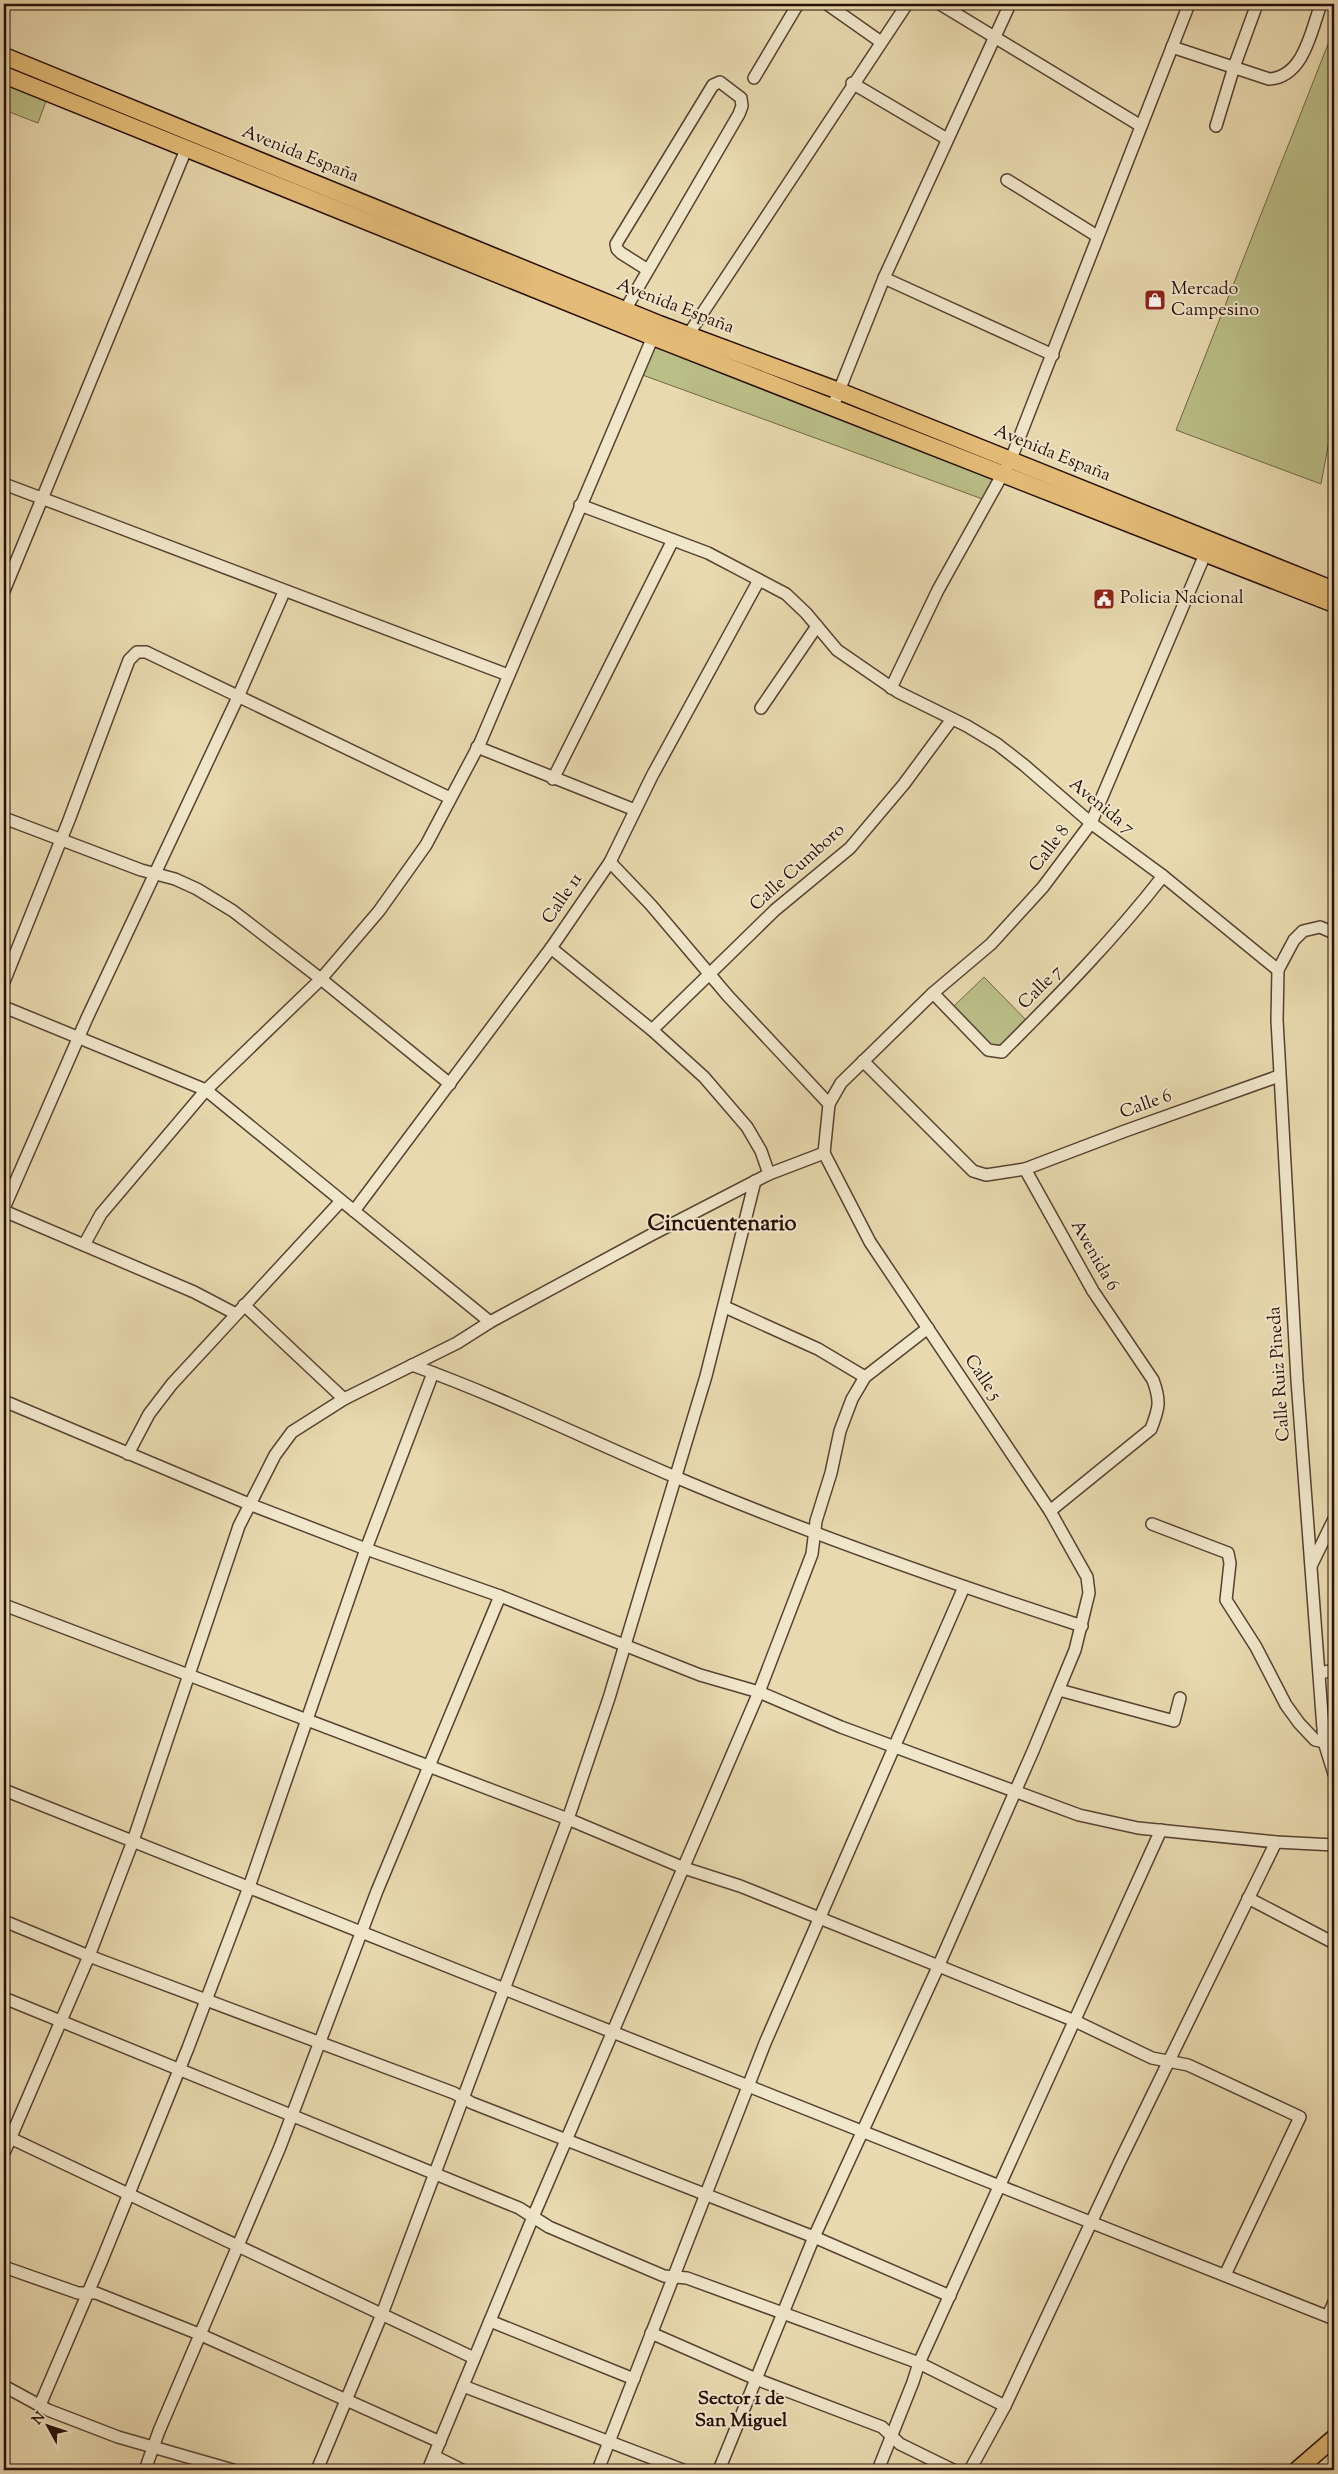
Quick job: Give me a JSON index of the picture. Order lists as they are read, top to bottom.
{
  "streets": {
    "highway": ["Avenida España"],
    "street": [
      "Avenida 7",
      "Calle 8",
      "Calle Cumboro",
      "Calle 11",
      "Calle 7",
      "Calle 6",
      "Avenida 6",
      "Calle Ruiz Pineda",
      "Calle 5"
    ]
  },
  "crossings": [
    ["Avenida España", "Calle 8"],
    ["Avenida 7", "Calle 8"],
    ["Avenida 7", "Calle Cumboro"],
    ["Avenida 7", "Calle 11"],
    ["Avenida 7", "Calle 7"],
    ["Avenida 7", "Calle Ruiz Pineda"],
    ["Calle 8", "Calle 7"],
    ["Calle 6", "Avenida 6"],
    ["Calle 6", "Calle Ruiz Pineda"],
    ["Avenida 6", "Calle 5"]
  ],
  "districts": ["Cincuentenario", "Sector 1 de San Miguel"],
  "places": {
    "shop": ["Mercado Campesino"],
    "public building": ["Policia Nacional"]
  },
  "north": "top left"
}
